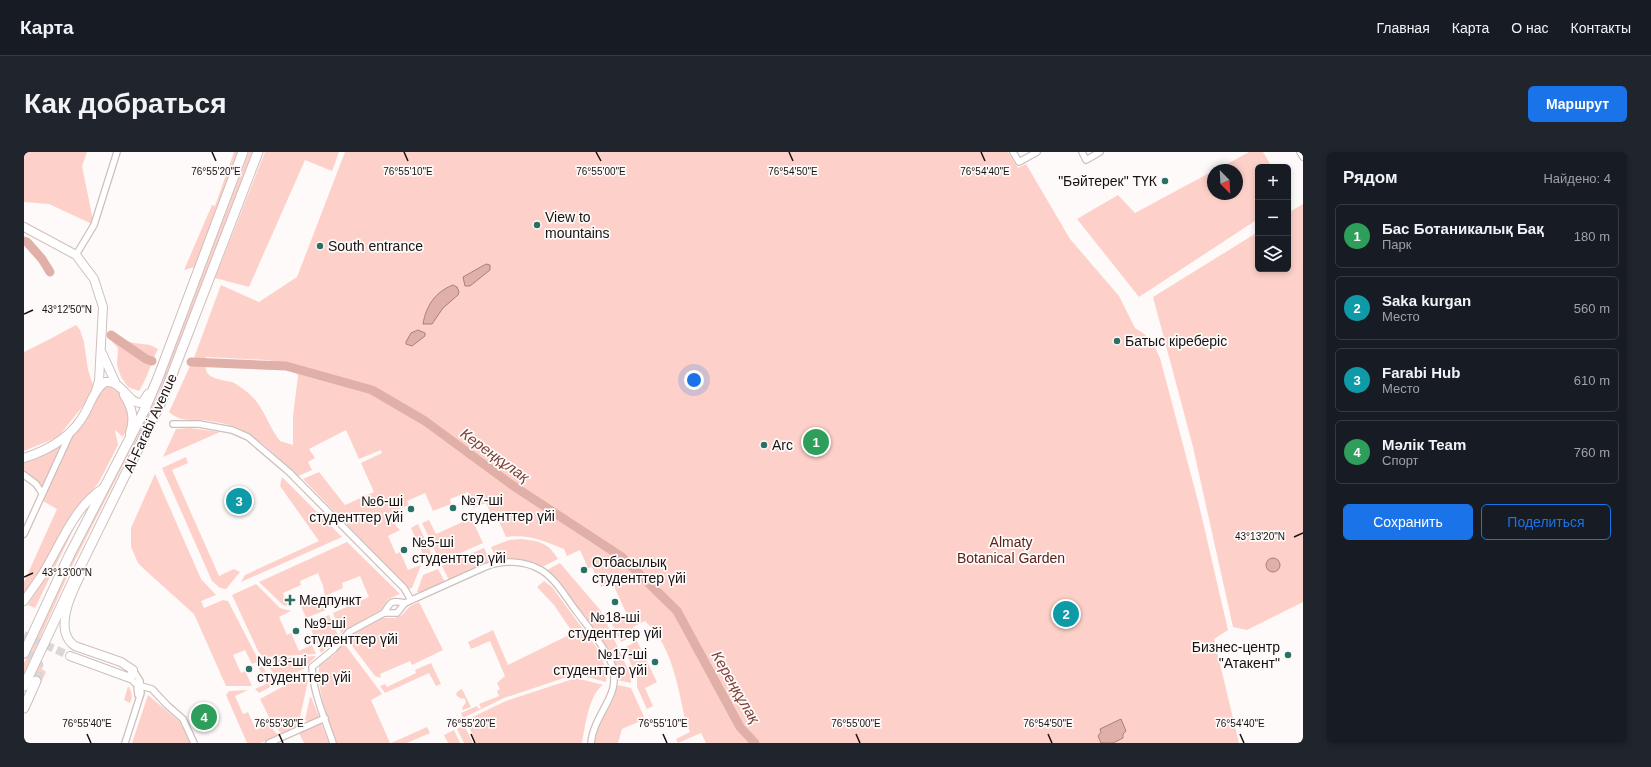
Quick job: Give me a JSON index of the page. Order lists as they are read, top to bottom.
{
  "streets": {
    "main road": ["Al-Farabi Avenue"]
  },
  "water": ["Кереңқұлақ"],
  "parks": ["Almaty Botanical Garden"],
  "places": {
    "other": [
      "\"Бәйтерек\" ТҮК",
      "View to mountains",
      "South entrance",
      "Батыс кіреберіс",
      "Arc",
      "№7-ші студенттер үйі",
      "№6-ші студенттер үйі",
      "№5-ші студенттер үйі",
      "Отбасылық студенттер үйі",
      "№18-ші студенттер үйі",
      "№9-ші студенттер үйі",
      "Бизнес-центр \"Атакент\"",
      "№17-ші студенттер үйі",
      "№13-ші студенттер үйі"
    ],
    "health": ["Медпункт"]
  },
  "north": "bottom right",
  "page": {
    "header": "Карта",
    "nav": [
      "Главная",
      "Карта",
      "О нас",
      "Контакты"
    ],
    "buttons": [
      "Маршрут",
      ["Сохранить", "Поделиться"]
    ],
    "title": "Как добраться",
    "heading": ["Рядом", "Найдено: 4"],
    "map_buttons": ["+", "−"],
    "list": [
      {
        "mark": "1",
        "name": "Бас Ботаникалық Бақ",
        "note": "Парк",
        "value": "180 m"
      },
      {
        "mark": "2",
        "name": "Saka kurgan",
        "note": "Место",
        "value": "560 m"
      },
      {
        "mark": "3",
        "name": "Farabi Hub",
        "note": "Место",
        "value": "610 m"
      },
      {
        "mark": "4",
        "name": "Мәлік Team",
        "note": "Спорт",
        "value": "760 m"
      }
    ],
    "pins": [
      "1",
      "3",
      "2",
      "4"
    ]
  },
  "coordinates": [
    "76°55'20\"E",
    "76°55'10\"E",
    "76°55'00\"E",
    "76°54'50\"E",
    "76°54'40\"E",
    "43°12'50\"N",
    "43°13'20\"N",
    "43°13'00\"N",
    "76°55'40\"E",
    "76°55'30\"E"
  ]
}
